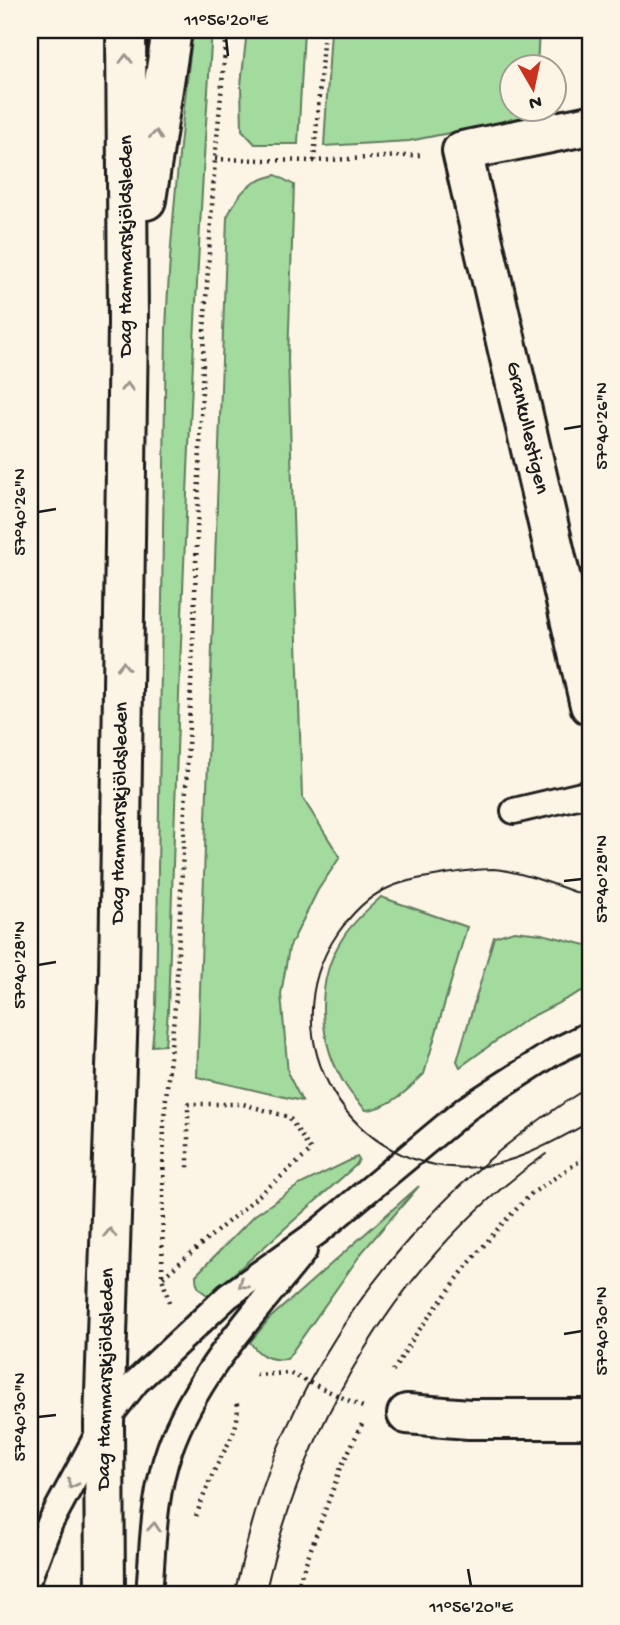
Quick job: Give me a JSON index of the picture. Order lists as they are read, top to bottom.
{
  "streets": {
    "main road": ["Dag Hammarskjöldsleden", "Grankullestigen"]
  },
  "one_way": ["Dag Hammarskjöldsleden"],
  "north": "bottom",
  "coordinates": [
    "11°56'20\"E",
    "57°40'26\"N",
    "57°40'28\"N",
    "57°40'30\"N"
  ]
}
